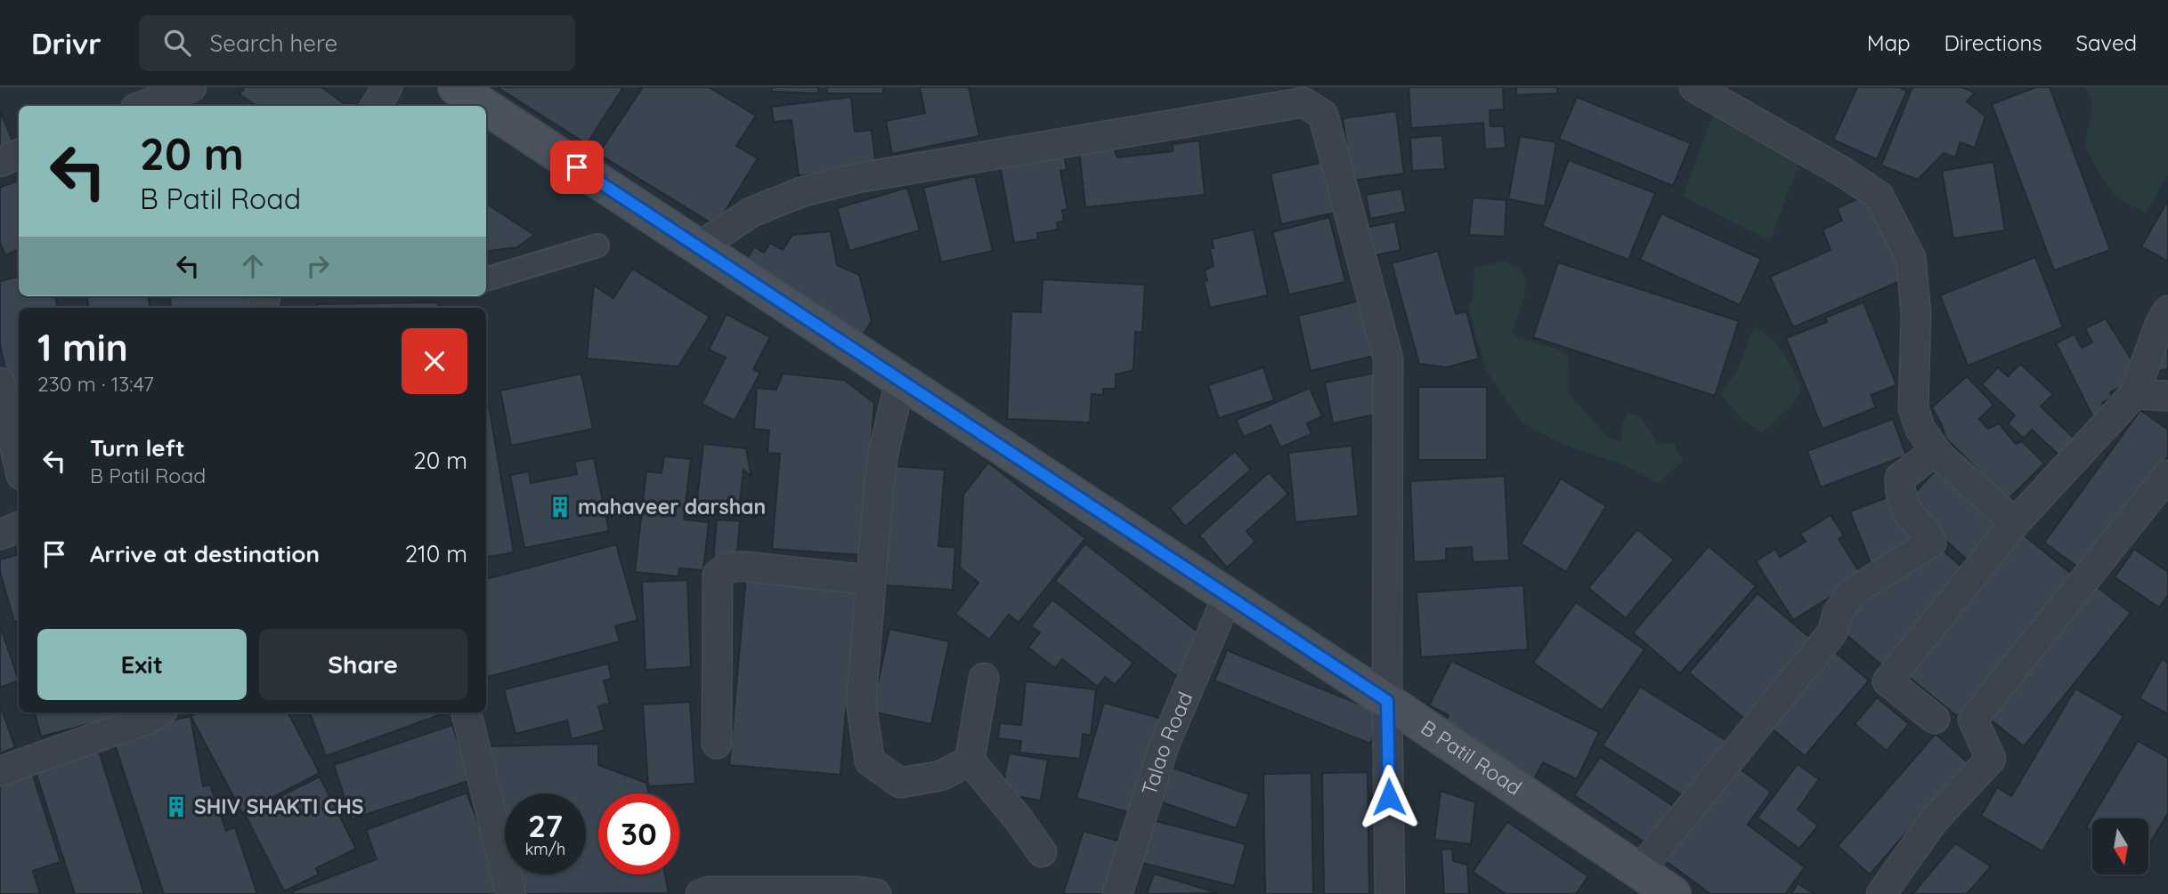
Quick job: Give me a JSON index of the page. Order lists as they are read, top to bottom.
{
  "streets": {
    "main road": ["B Patil Road"],
    "street": ["Talao Road"]
  },
  "crossings": [
    ["Talao Road", "B Patil Road"]
  ],
  "places": {
    "building": ["mahaveer darshan", "SHIV SHAKTI CHS"]
  },
  "north": "bottom",
  "page": {
    "header": "Drivr",
    "search": "Search here",
    "nav": ["Map", "Directions", "Saved"],
    "turn": ["20 m", "B Patil Road"],
    "heading": ["1 min", "230 m · 13:47"],
    "list": [
      {
        "name": "Turn left",
        "note": "B Patil Road",
        "value": "20 m"
      },
      {
        "name": "Arrive at destination",
        "value": "210 m"
      }
    ],
    "buttons": ["Exit", "Share"],
    "speed": "27 km/h",
    "limit": "30"
  }
}
